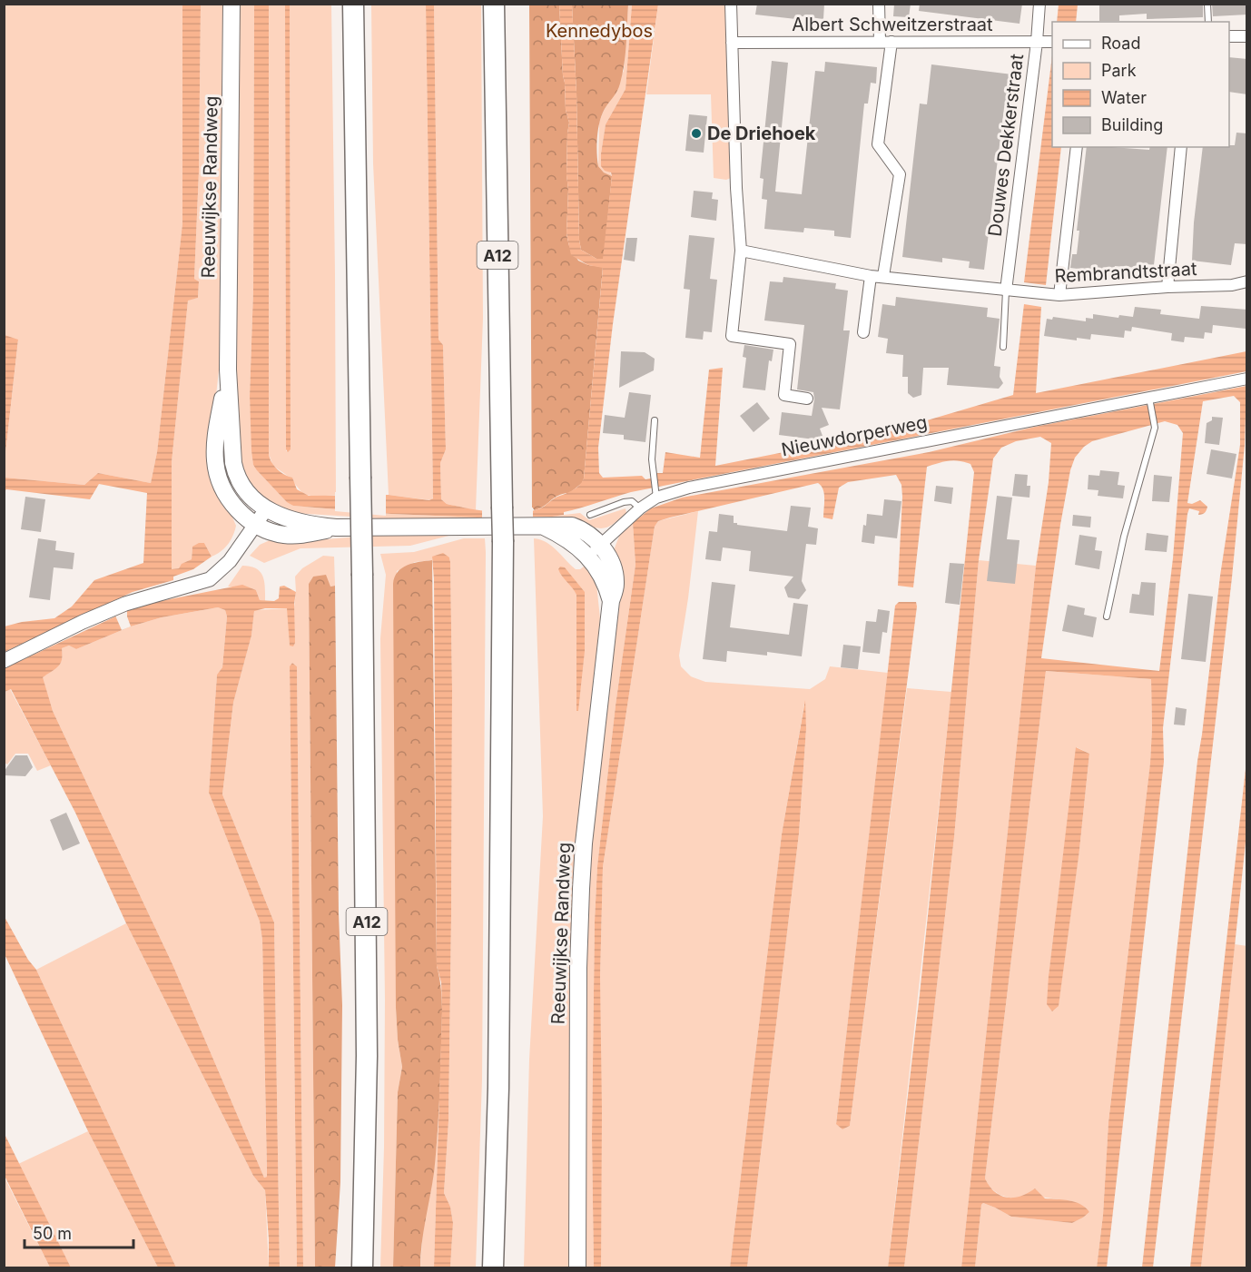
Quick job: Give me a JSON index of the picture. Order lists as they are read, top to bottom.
{
  "streets": {
    "highway": ["A12"],
    "main road": ["Reeuwijkse Randweg"],
    "street": [
      "Albert Schweitzerstraat",
      "Douwes Dekkerstraat",
      "Rembrandtstraat",
      "Nieuwdorperweg"
    ]
  },
  "crossings": [
    ["Albert Schweitzerstraat", "Douwes Dekkerstraat"],
    ["Douwes Dekkerstraat", "Rembrandtstraat"],
    ["Reeuwijkse Randweg", "Nieuwdorperweg"]
  ],
  "parks": ["Kennedybos"],
  "places": ["De Driehoek"],
  "legend": [
    "Road",
    "Park",
    "Water",
    "Building"
  ],
  "scale_bar": "50 m"
}
